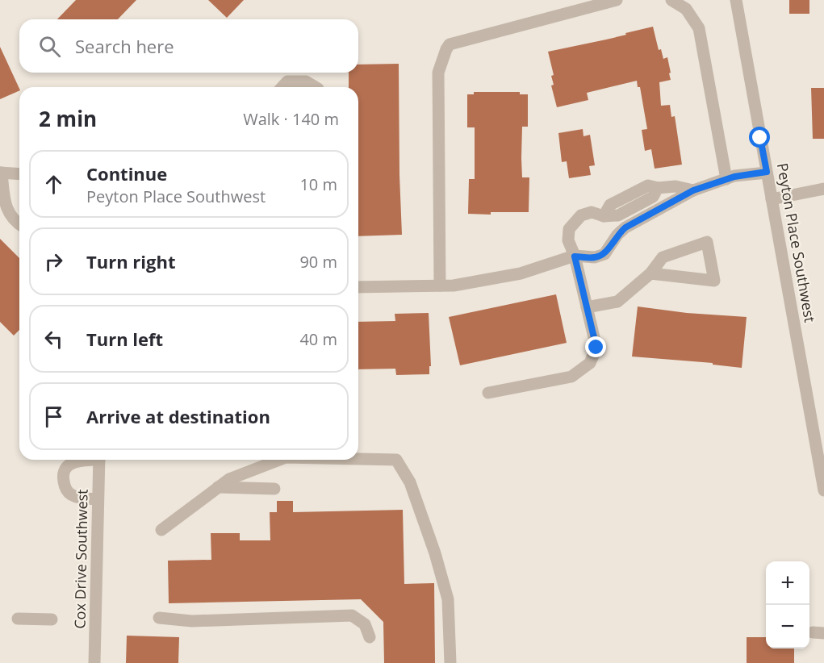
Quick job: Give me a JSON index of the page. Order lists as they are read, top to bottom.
{
  "streets": {
    "street": ["Peyton Place Southwest", "Cox Drive Southwest"]
  },
  "page": {
    "search": "Search here",
    "heading": ["2 min", "Walk · 140 m"],
    "list": [
      ["Continue", "Peyton Place Southwest", "10 m"],
      ["Turn right", "90 m"],
      ["Turn left", "40 m"],
      "Arrive at destination"
    ],
    "map_buttons": ["+", "−"]
  }
}
